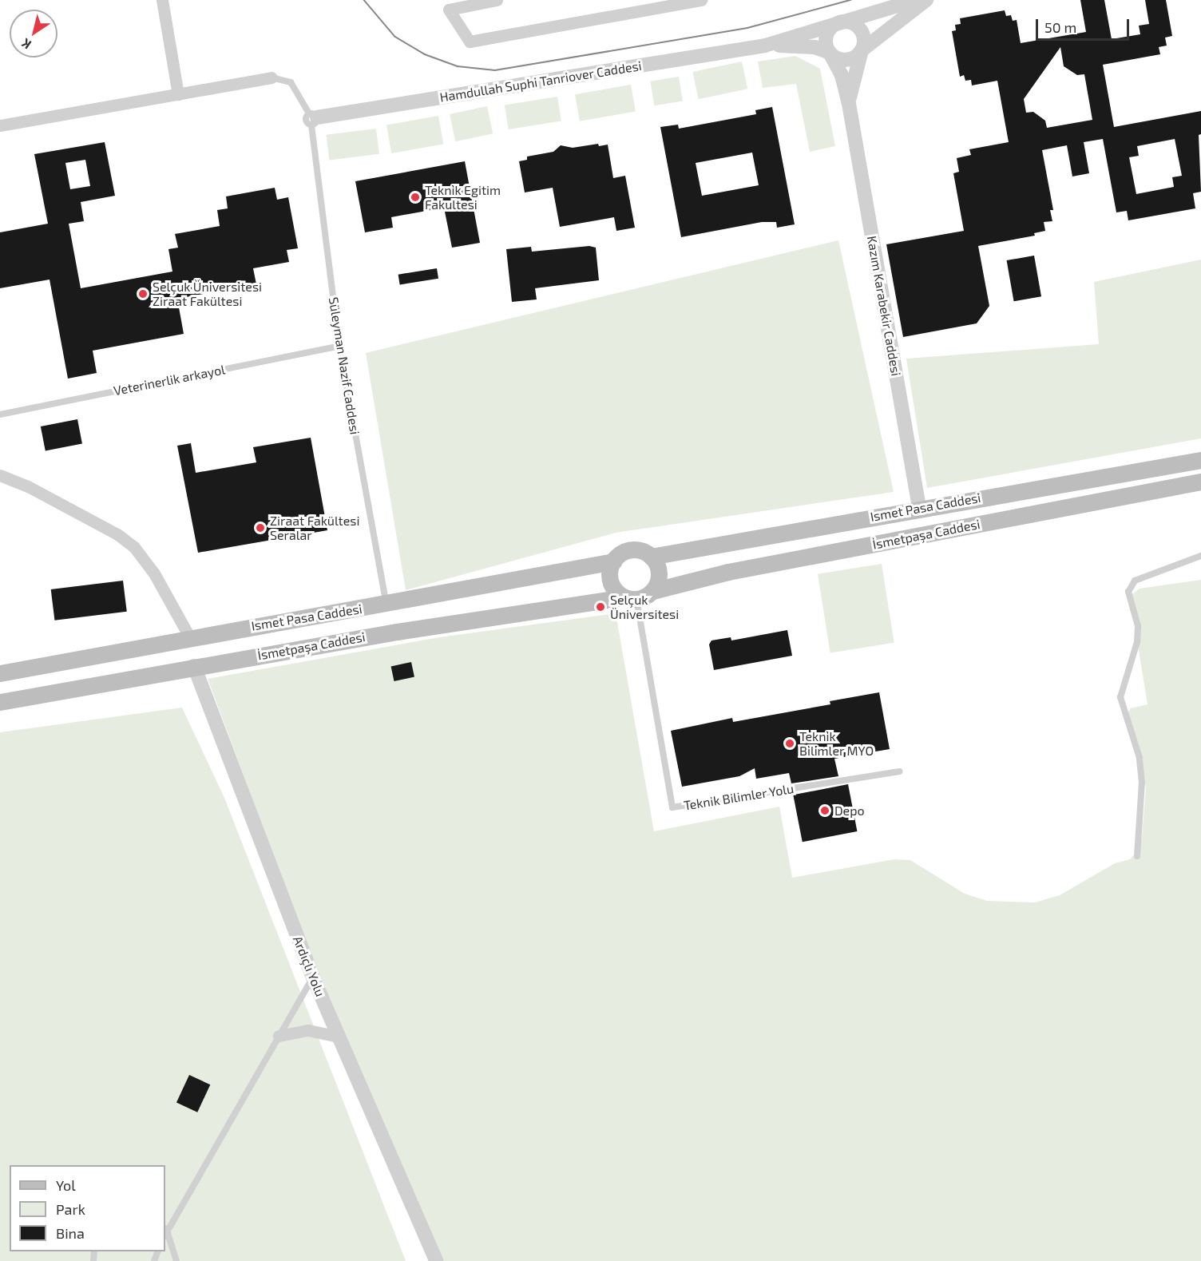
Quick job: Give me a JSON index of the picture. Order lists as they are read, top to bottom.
{
  "streets": {
    "main road": ["Ismet Pasa Caddesi", "İsmetpaşa Caddesi"],
    "street": ["Hamdullah Suphi Tanriover Caddesi", "Kazım Karabekir Caddesi", "Ardıçlı Yolu"],
    "lane": ["Süleyman Nazif Caddesi", "Veterinerlik arkayol", "Teknik Bilimler Yolu"]
  },
  "crossings": [
    ["Hamdullah Suphi Tanriover Caddesi", "Süleyman Nazif Caddesi"],
    ["Kazım Karabekir Caddesi", "Ismet Pasa Caddesi"],
    ["Süleyman Nazif Caddesi", "Veterinerlik arkayol"],
    ["Süleyman Nazif Caddesi", "Ismet Pasa Caddesi"],
    ["Ismet Pasa Caddesi", "İsmetpaşa Caddesi"],
    ["Ismet Pasa Caddesi", "Teknik Bilimler Yolu"],
    ["İsmetpaşa Caddesi", "Teknik Bilimler Yolu"],
    ["İsmetpaşa Caddesi", "Ardıçlı Yolu"]
  ],
  "places": [
    "Teknik Egitim Fakultesi",
    "Selçuk Üniversitesi Ziraat Fakültesi",
    "Ziraat Fakültesi Seralar",
    "Selçuk Üniversitesi",
    "Teknik Bilimler MYO",
    "Depo"
  ],
  "legend": ["Yol", "Park", "Bina"],
  "scale_bar": "50 m",
  "north": "bottom left"
}
